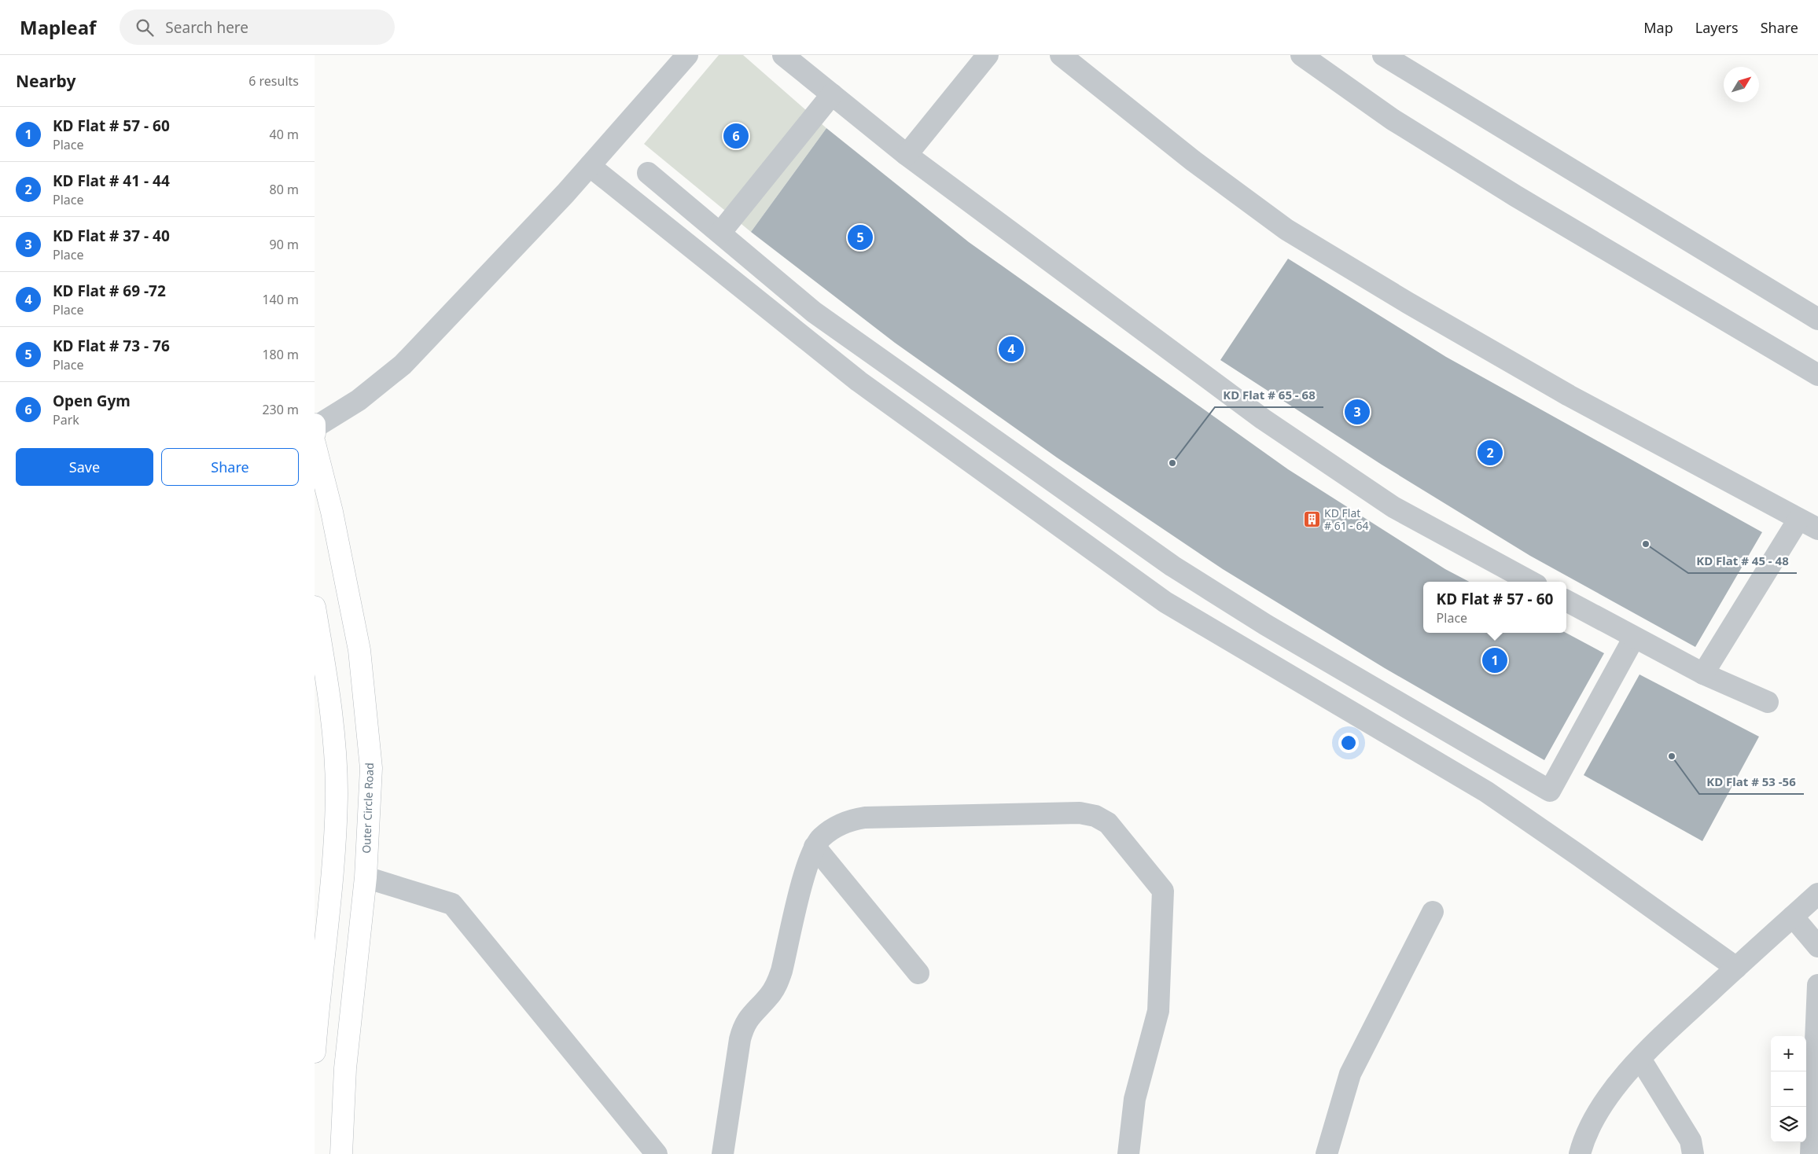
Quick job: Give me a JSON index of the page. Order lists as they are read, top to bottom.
{
  "streets": {
    "main road": ["Outer Circle Road"]
  },
  "places": {
    "other": ["KD Flat # 65 - 68", "KD Flat # 45 - 48", "KD Flat # 53 -56"],
    "building": ["KD Flat # 61 - 64"]
  },
  "north": "top right",
  "page": {
    "header": "Mapleaf",
    "search": "Search here",
    "nav": ["Map", "Layers", "Share"],
    "heading": ["Nearby", "6 results"],
    "list": [
      {
        "mark": "1",
        "name": "KD Flat # 57 - 60",
        "note": "Place",
        "value": "40 m"
      },
      {
        "mark": "2",
        "name": "KD Flat # 41 - 44",
        "note": "Place",
        "value": "80 m"
      },
      {
        "mark": "3",
        "name": "KD Flat # 37 - 40",
        "note": "Place",
        "value": "90 m"
      },
      {
        "mark": "4",
        "name": "KD Flat # 69 -72",
        "note": "Place",
        "value": "140 m"
      },
      {
        "mark": "5",
        "name": "KD Flat # 73 - 76",
        "note": "Place",
        "value": "180 m"
      },
      {
        "mark": "6",
        "name": "Open Gym",
        "note": "Park",
        "value": "230 m"
      }
    ],
    "pins": [
      "6",
      "5",
      "4",
      "3",
      "2",
      "1"
    ],
    "buttons": ["Save", "Share"],
    "popup": ["KD Flat # 57 - 60", "Place"],
    "map_buttons": ["+", "−"]
  }
}
